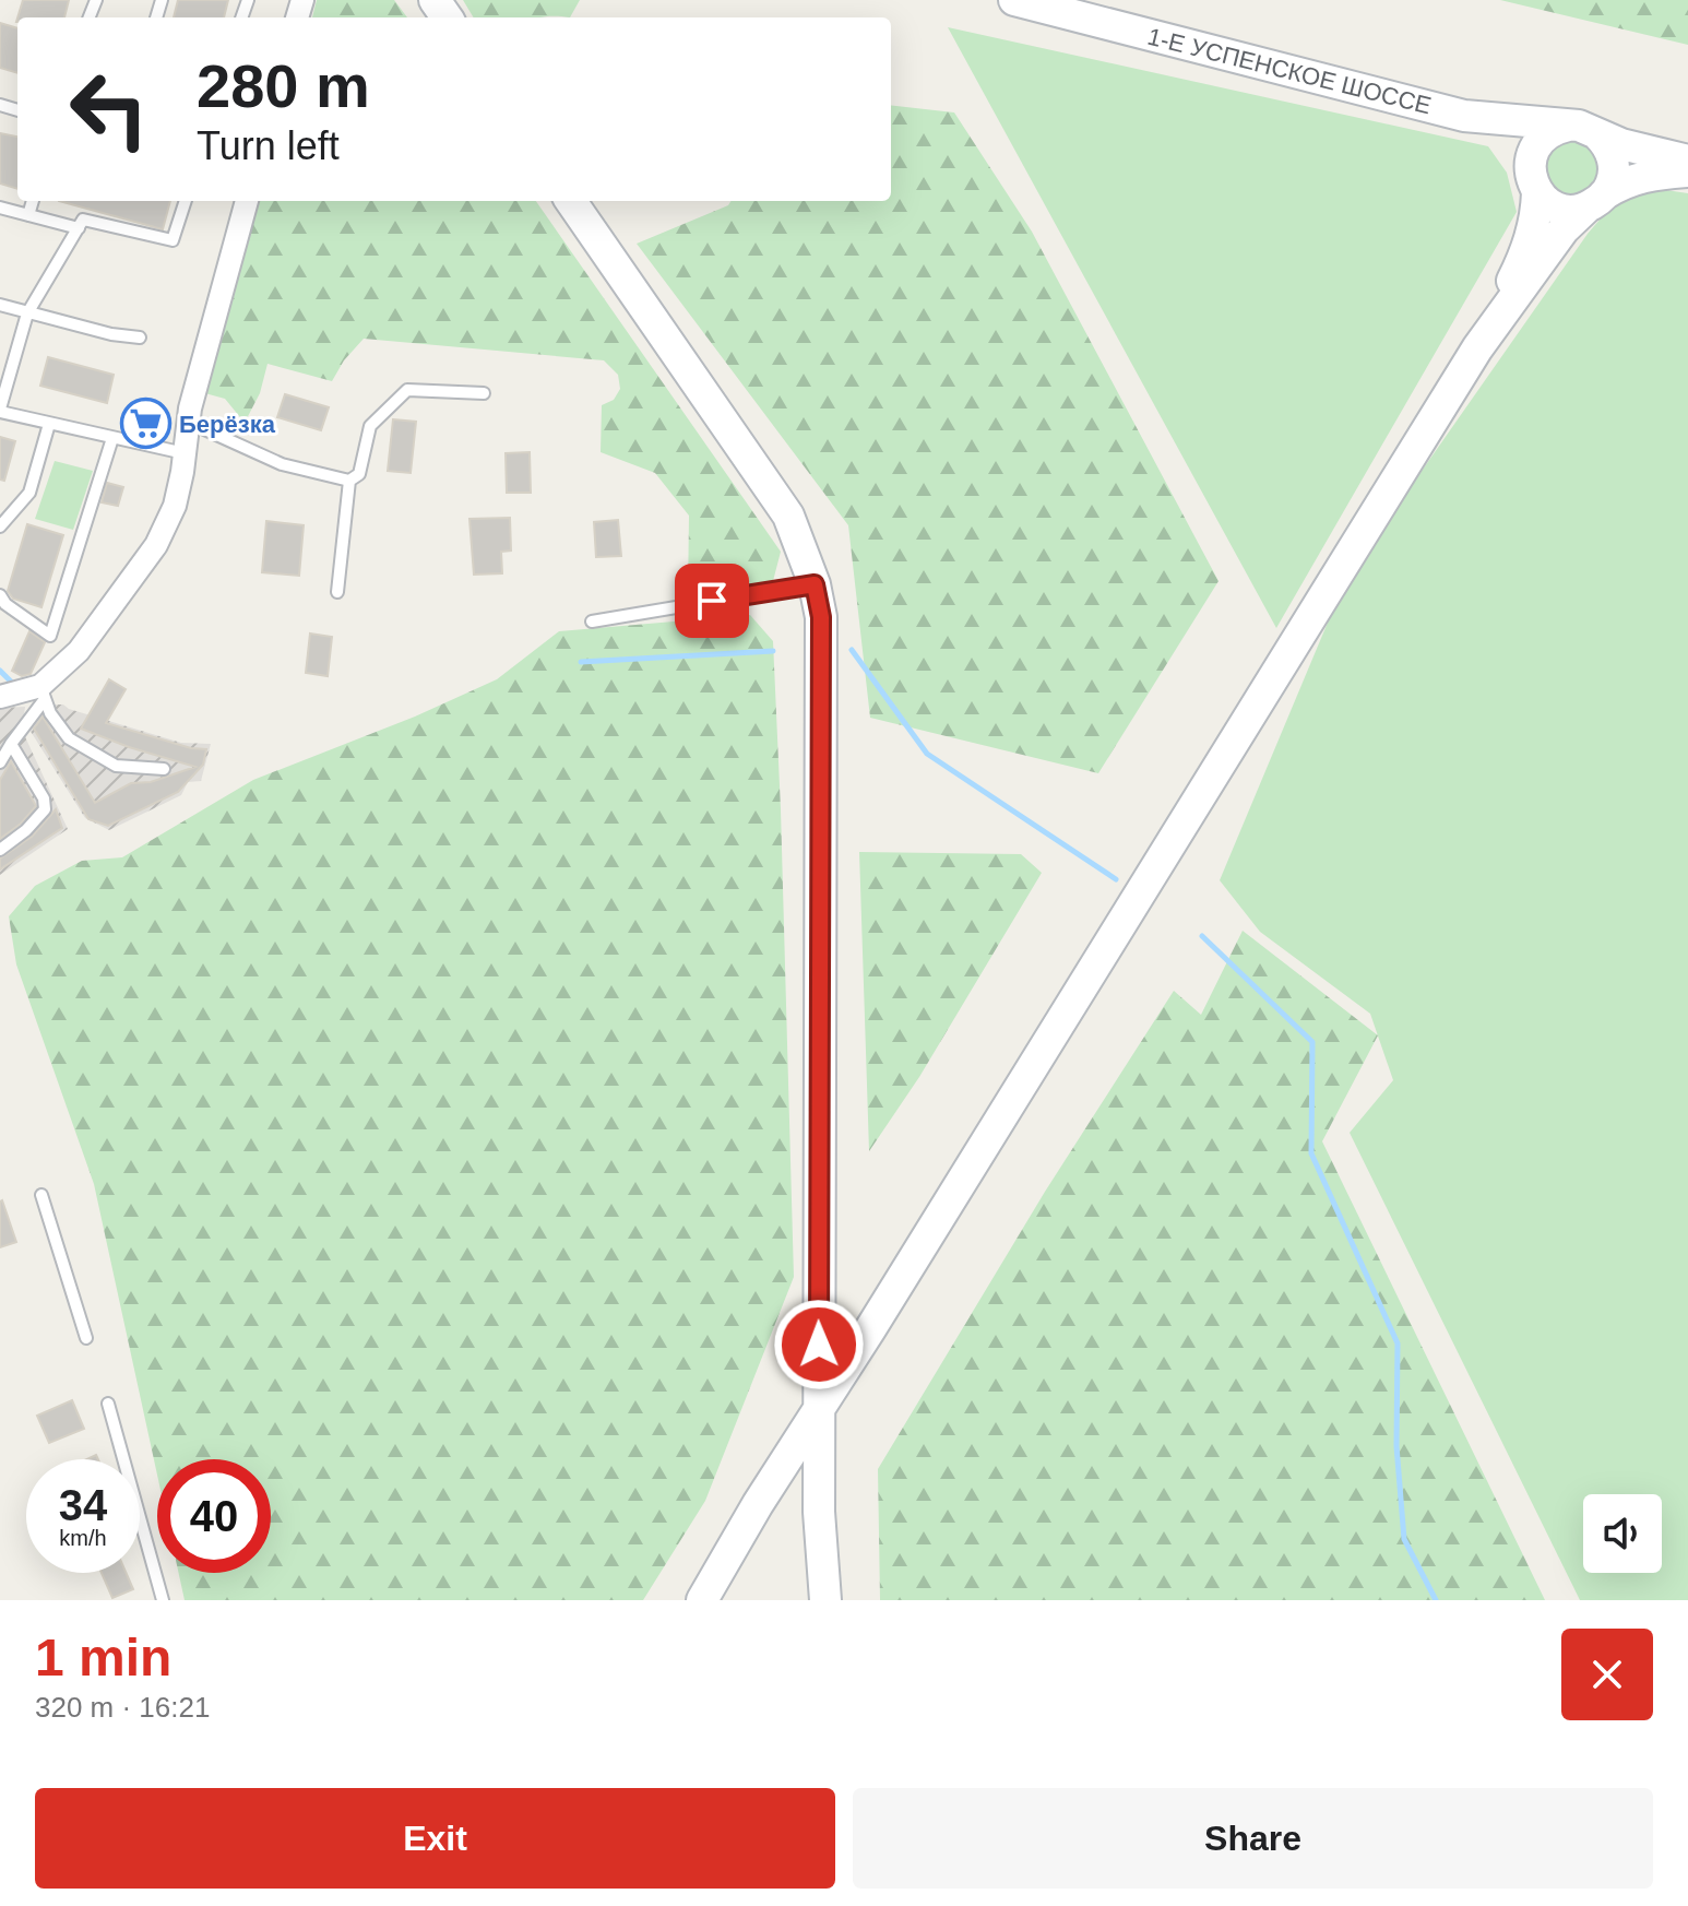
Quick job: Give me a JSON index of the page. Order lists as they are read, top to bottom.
{
  "streets": {
    "main road": ["1-Е УСПЕНСКОЕ ШОССЕ"]
  },
  "places": {
    "supermarket": ["Берёзка"]
  },
  "page": {
    "turn": ["280 m", "Turn left"],
    "speed": "34 km/h",
    "limit": "40",
    "heading": ["1 min", "320 m · 16:21"],
    "buttons": ["Exit", "Share"]
  }
}
